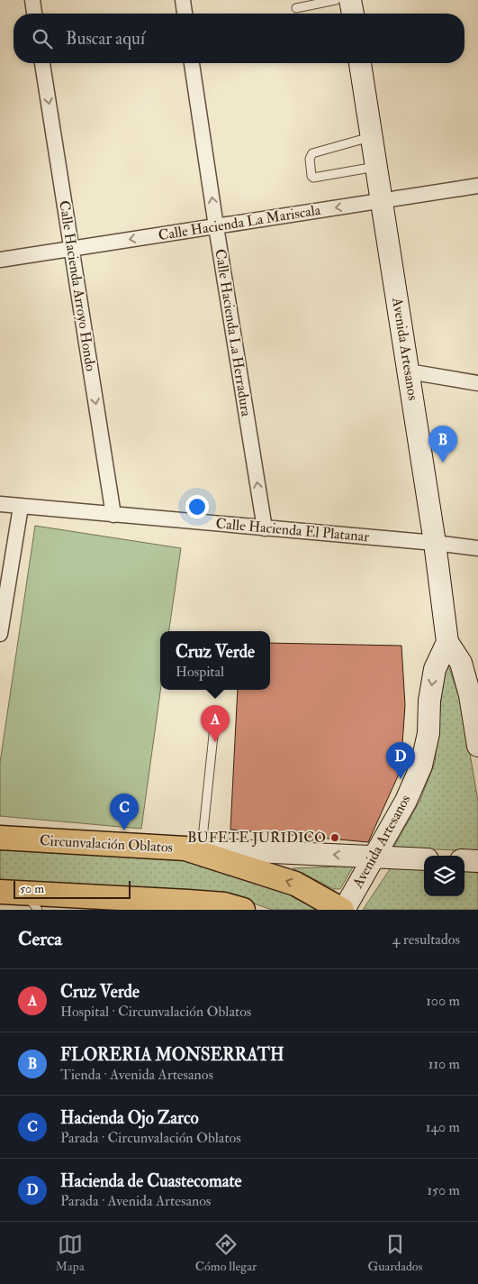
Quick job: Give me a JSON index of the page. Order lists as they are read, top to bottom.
{
  "streets": {
    "main road": ["Avenida Artesanos", "Circunvalación Oblatos"],
    "street": [
      "Calle Hacienda La Mariscala",
      "Calle Hacienda Arroyo Hondo",
      "Calle Hacienda La Herradura",
      "Calle Hacienda El Platanar"
    ]
  },
  "crossings": [
    ["Calle Hacienda La Mariscala", "Calle Hacienda Arroyo Hondo"],
    ["Calle Hacienda La Mariscala", "Calle Hacienda La Herradura"],
    ["Calle Hacienda La Mariscala", "Avenida Artesanos"],
    ["Calle Hacienda Arroyo Hondo", "Calle Hacienda El Platanar"],
    ["Calle Hacienda La Herradura", "Calle Hacienda El Platanar"],
    ["Avenida Artesanos", "Calle Hacienda El Platanar"],
    ["Avenida Artesanos", "Circunvalación Oblatos"]
  ],
  "one_way": ["Calle Hacienda La Mariscala", "Calle Hacienda Arroyo Hondo", "Calle Hacienda La Herradura"],
  "places": ["BUFETE JURIDICO"],
  "scale_bar": "50 m",
  "page": {
    "search": "Buscar aquí",
    "pins": [
      "B",
      "A",
      "D",
      "C"
    ],
    "popup": ["Cruz Verde", "Hospital"],
    "scale": "50 m",
    "heading": ["Cerca", "4 resultados"],
    "list": [
      {
        "mark": "A",
        "name": "Cruz Verde",
        "note": "Hospital · Circunvalación Oblatos",
        "value": "100 m"
      },
      {
        "mark": "B",
        "name": "FLORERIA MONSERRATH",
        "note": "Tienda · Avenida Artesanos",
        "value": "110 m"
      },
      {
        "mark": "C",
        "name": "Hacienda Ojo Zarco",
        "note": "Parada · Circunvalación Oblatos",
        "value": "140 m"
      },
      {
        "mark": "D",
        "name": "Hacienda de Cuastecomate",
        "note": "Parada · Avenida Artesanos",
        "value": "150 m"
      }
    ],
    "nav": ["Mapa", "Cómo llegar", "Guardados"]
  }
}
